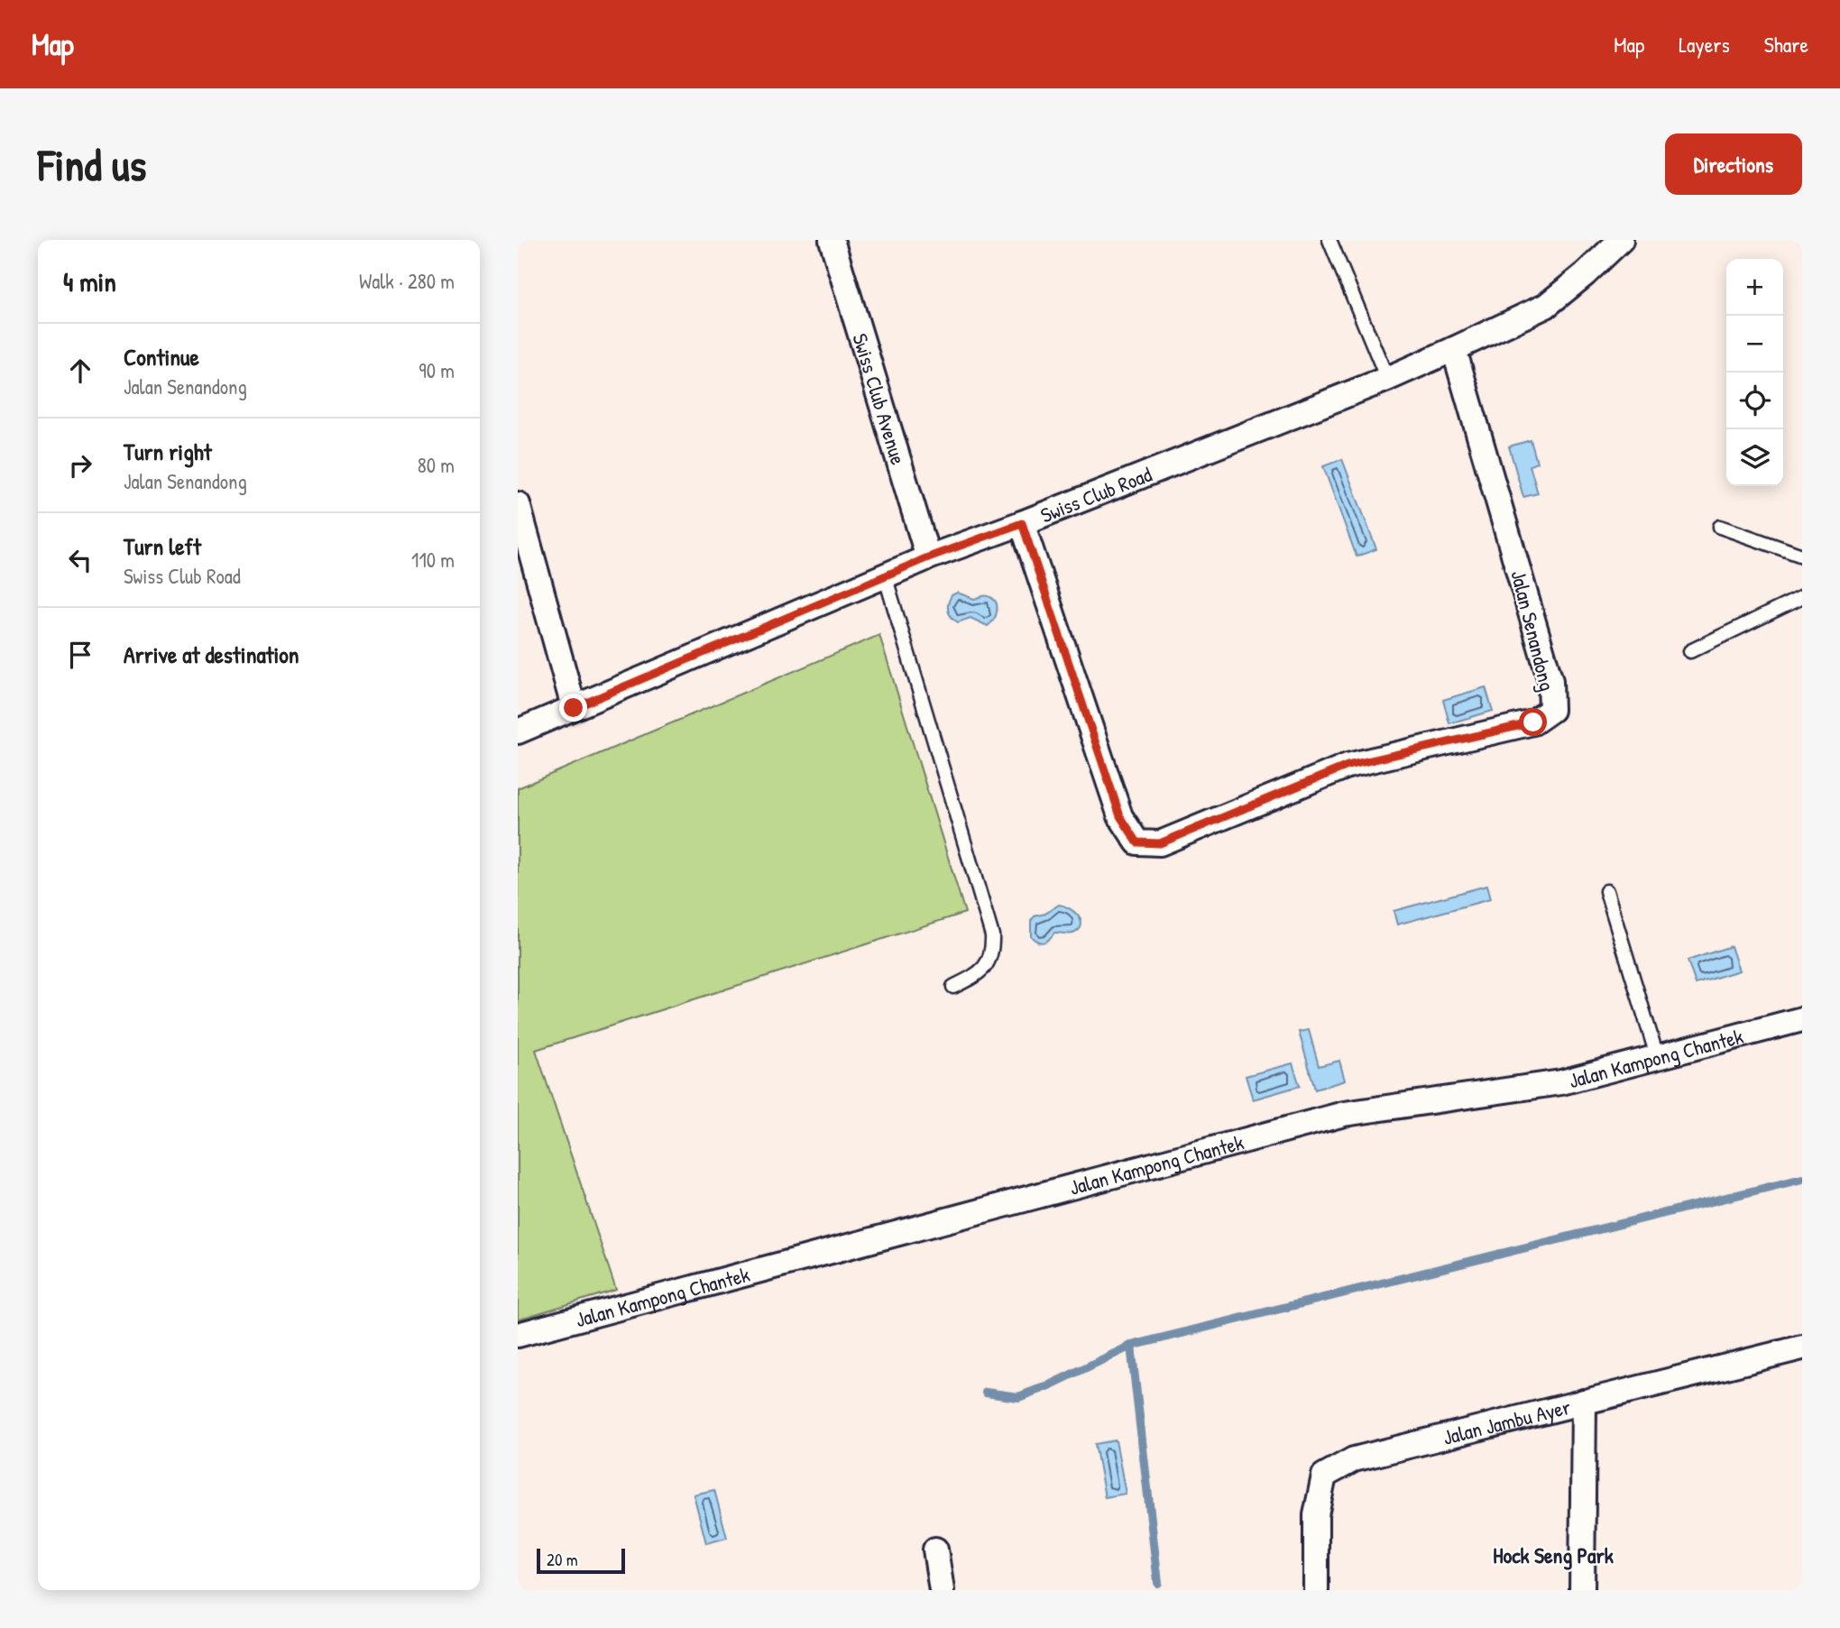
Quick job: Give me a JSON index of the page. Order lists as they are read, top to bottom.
{
  "streets": {
    "street": [
      "Swiss Club Avenue",
      "Swiss Club Road",
      "Jalan Senandong",
      "Jalan Kampong Chantek",
      "Jalan Jambu Ayer"
    ]
  },
  "crossings": [
    ["Swiss Club Avenue", "Swiss Club Road"],
    ["Swiss Club Road", "Jalan Senandong"]
  ],
  "districts": ["Hock Seng Park"],
  "scale_bar": "20 m",
  "page": {
    "header": "Map",
    "nav": ["Map", "Layers", "Share"],
    "buttons": "Directions",
    "title": "Find us",
    "heading": ["4 min", "Walk · 280 m"],
    "map_buttons": ["+", "−"],
    "list": [
      ["Continue", "Jalan Senandong", "90 m"],
      ["Turn right", "Jalan Senandong", "80 m"],
      ["Turn left", "Swiss Club Road", "110 m"],
      "Arrive at destination"
    ],
    "scale": "20 m"
  }
}
